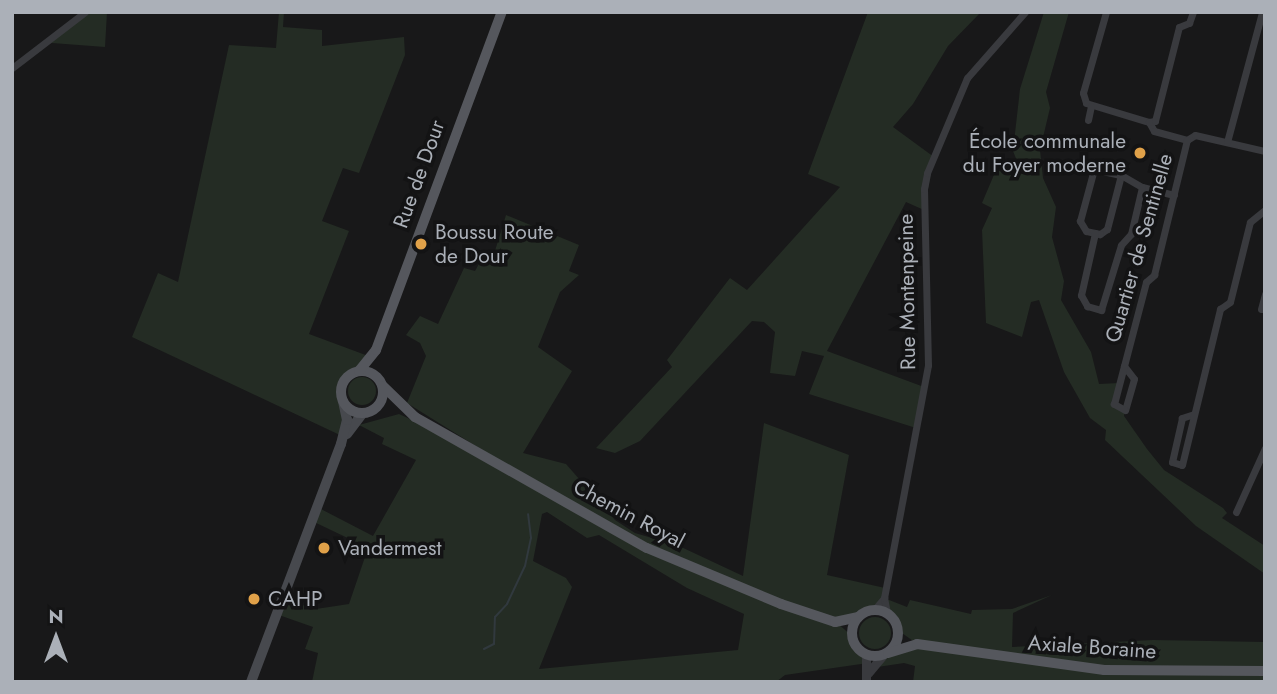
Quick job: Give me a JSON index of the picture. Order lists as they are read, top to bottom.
{
  "streets": {
    "main road": ["Rue de Dour", "Chemin Royal", "Axiale Boraine"],
    "street": ["Quartier de Sentinelle", "Rue Montenpeine"]
  },
  "crossings": [
    ["Rue de Dour", "Chemin Royal"],
    ["Rue Montenpeine", "Chemin Royal"],
    ["Rue Montenpeine", "Axiale Boraine"],
    ["Chemin Royal", "Axiale Boraine"]
  ],
  "places": [
    "École communale du Foyer moderne",
    "Boussu Route de Dour",
    "Vandermest",
    "CAHP"
  ],
  "north": "top"
}
